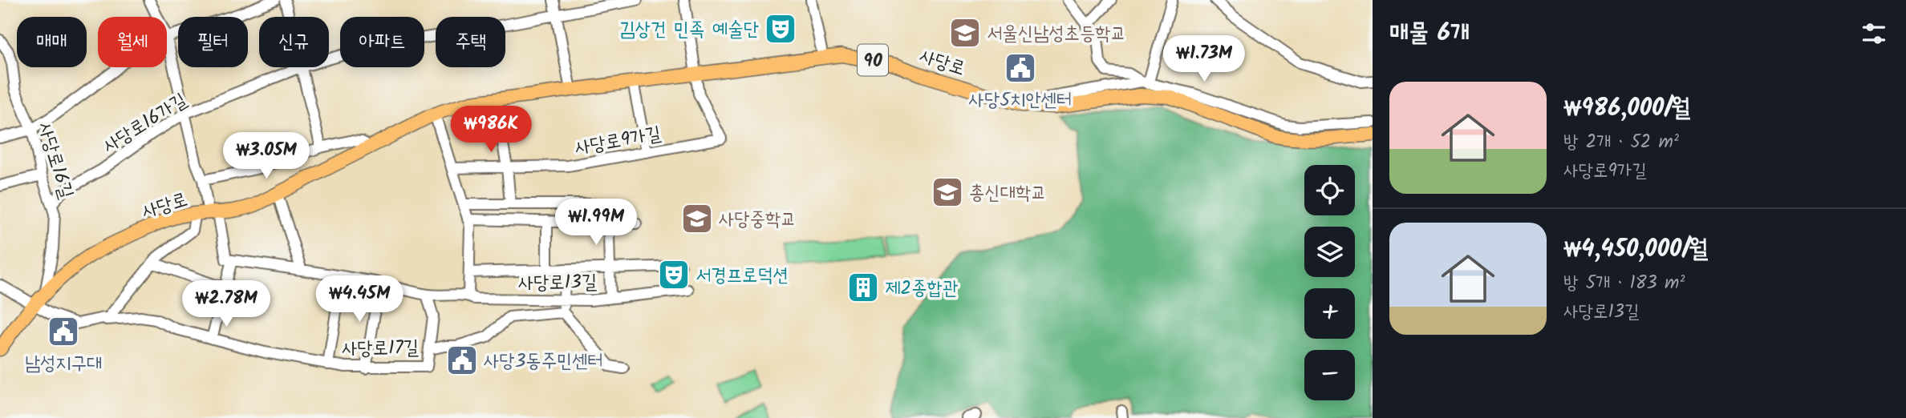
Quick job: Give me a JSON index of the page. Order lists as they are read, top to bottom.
{
  "streets": {
    "main road": ["90", "사당로"],
    "street": [
      "사당로16가길",
      "사당로9가길",
      "사당로16길",
      "사당로13길",
      "사당로17길"
    ]
  },
  "crossings": [
    ["사당로", "사당로9가길"],
    ["사당로", "사당로16길"],
    ["사당로", "사당로17길"],
    ["사당로16가길", "사당로16길"]
  ],
  "places": {
    "theatre": ["김상건 민족 예술단", "서경프로덕션"],
    "school or university": ["서울신남성초등학교", "총신대학교", "사당중학교"],
    "public building": ["사당5치안센터", "남성지구대", "사당3동주민센터"],
    "building": ["제2종합관"]
  },
  "page": {
    "heading": "매물 6개",
    "chip": [
      "매매",
      "월세",
      "필터",
      "신규",
      "아파트",
      "주택"
    ],
    "price": [
      "₩1.73M",
      "₩986K",
      "₩3.05M",
      "₩1.99M",
      "₩4.45M",
      "₩2.78M"
    ],
    "list": [
      {
        "name": "₩986,000/월",
        "note": "방 2개 · 52 m² · 사당로9가길"
      },
      {
        "name": "₩4,450,000/월",
        "note": "방 5개 · 183 m² · 사당로13길"
      }
    ],
    "map_buttons": ["+", "−"]
  }
}
